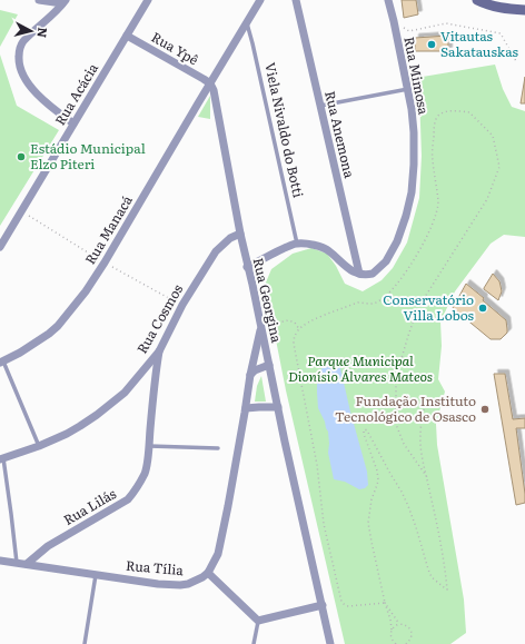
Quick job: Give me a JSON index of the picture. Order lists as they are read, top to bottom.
{
  "streets": {
    "street": [
      "Rua Ypê",
      "Rua Mimosa",
      "Rua Acácia",
      "Rua Anemona",
      "Rua Manacá",
      "Rua Georgina",
      "Rua Cosmos",
      "Rua Lilás",
      "Rua Tília"
    ],
    "lane": ["Viela Nivaldo do Botti"]
  },
  "crossings": [
    ["Rua Ypê", "Rua Acácia"],
    ["Rua Ypê", "Rua Manacá"],
    ["Rua Ypê", "Rua Georgina"],
    ["Rua Mimosa", "Rua Anemona"],
    ["Rua Manacá", "Rua Georgina"],
    ["Rua Georgina", "Rua Cosmos"],
    ["Rua Cosmos", "Rua Lilás"],
    ["Rua Lilás", "Rua Tília"]
  ],
  "parks": ["Parque Municipal Dionísio Álvares Mateos"],
  "places": [
    "Vitautas Sakatauskas",
    "Estádio Municipal Elzo Piteri",
    "Conservatório Villa Lobos",
    "Fundação Instituto Tecnológico de Osasco"
  ],
  "north": "right"
}
